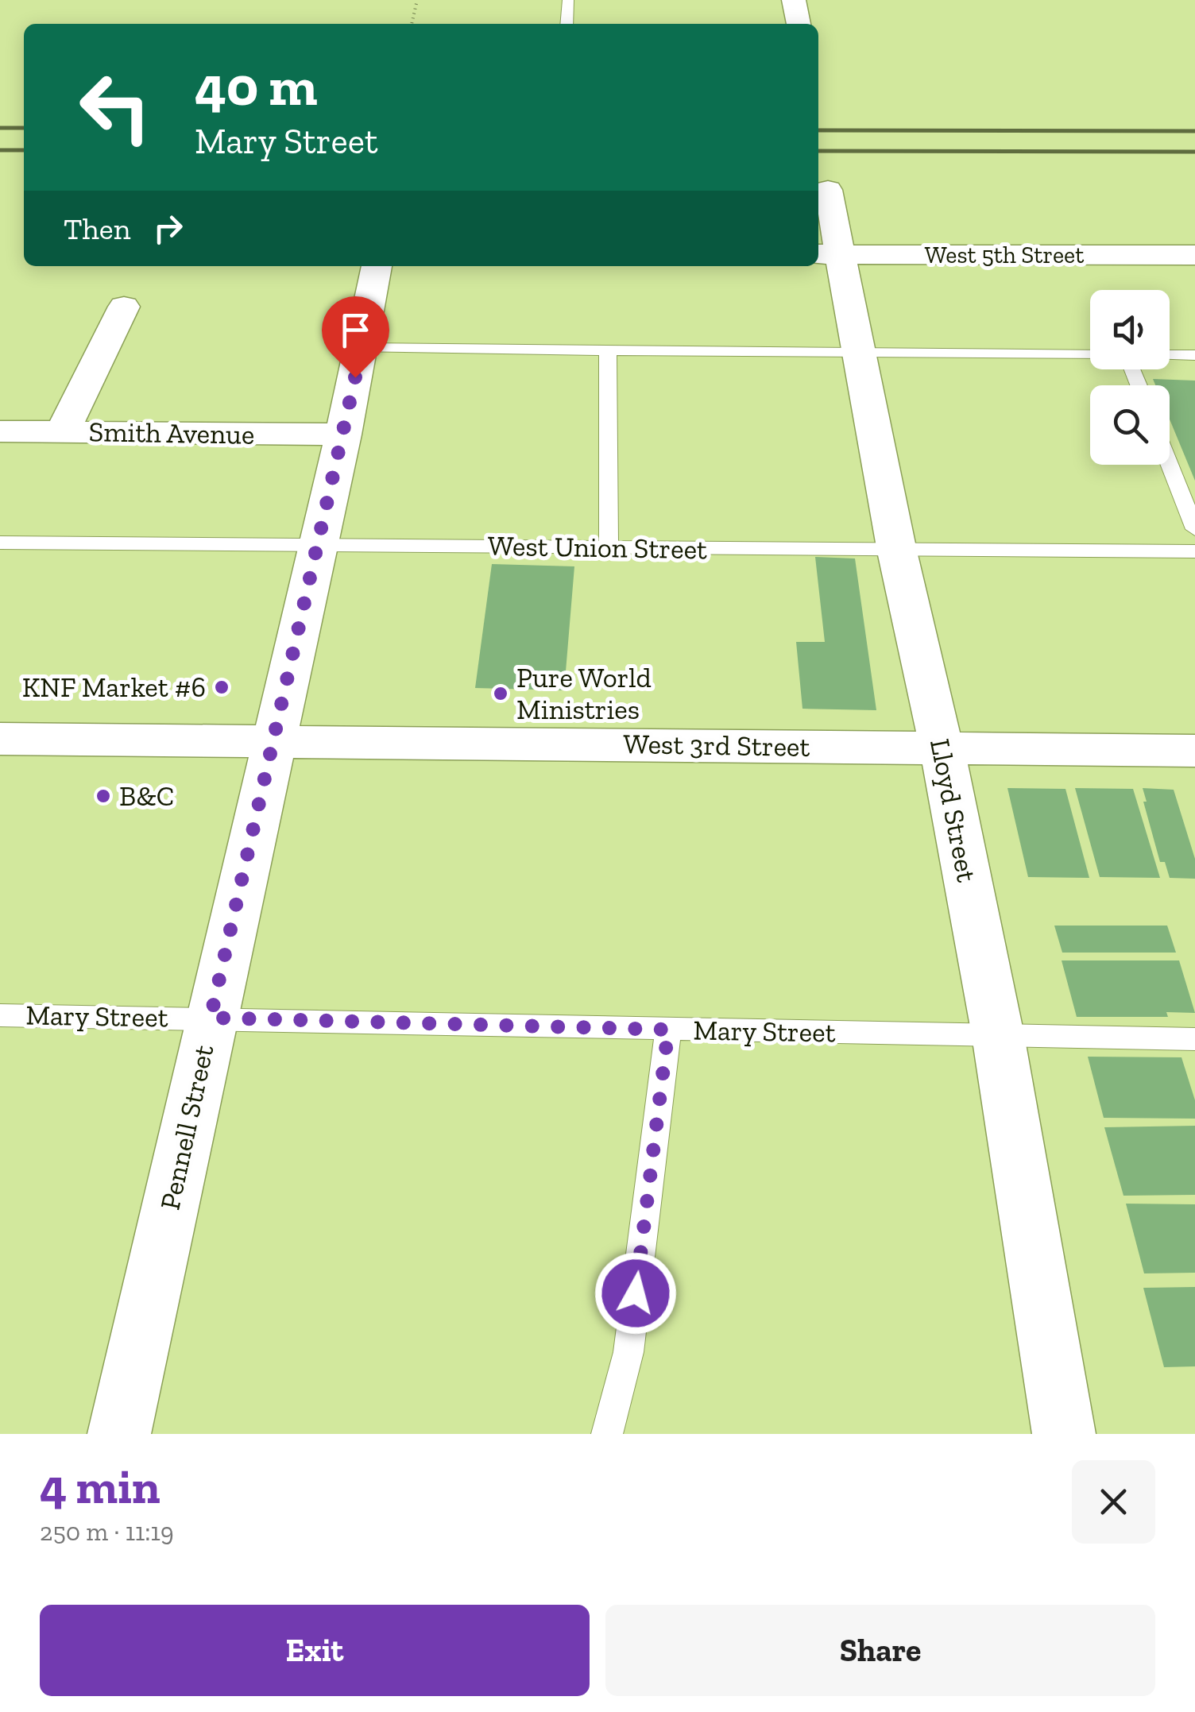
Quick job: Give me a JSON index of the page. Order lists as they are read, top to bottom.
{
  "streets": {
    "street": [
      "West 5th Street",
      "Smith Avenue",
      "West 3rd Street",
      "Lloyd Street",
      "Pennell Street"
    ],
    "lane": ["West Union Street", "Mary Street"]
  },
  "crossings": [
    ["West 5th Street", "Lloyd Street"],
    ["Smith Avenue", "Pennell Street"],
    ["West Union Street", "Lloyd Street"],
    ["West Union Street", "Pennell Street"],
    ["West 3rd Street", "Lloyd Street"],
    ["West 3rd Street", "Pennell Street"],
    ["Lloyd Street", "Mary Street"],
    ["Mary Street", "Pennell Street"]
  ],
  "places": ["KNF Market #6", "Pure World Ministries", "B&C"],
  "page": {
    "turn": ["40 m", "Mary Street"],
    "then": "Then",
    "heading": ["4 min", "250 m · 11:19"],
    "buttons": ["Exit", "Share"]
  }
}
